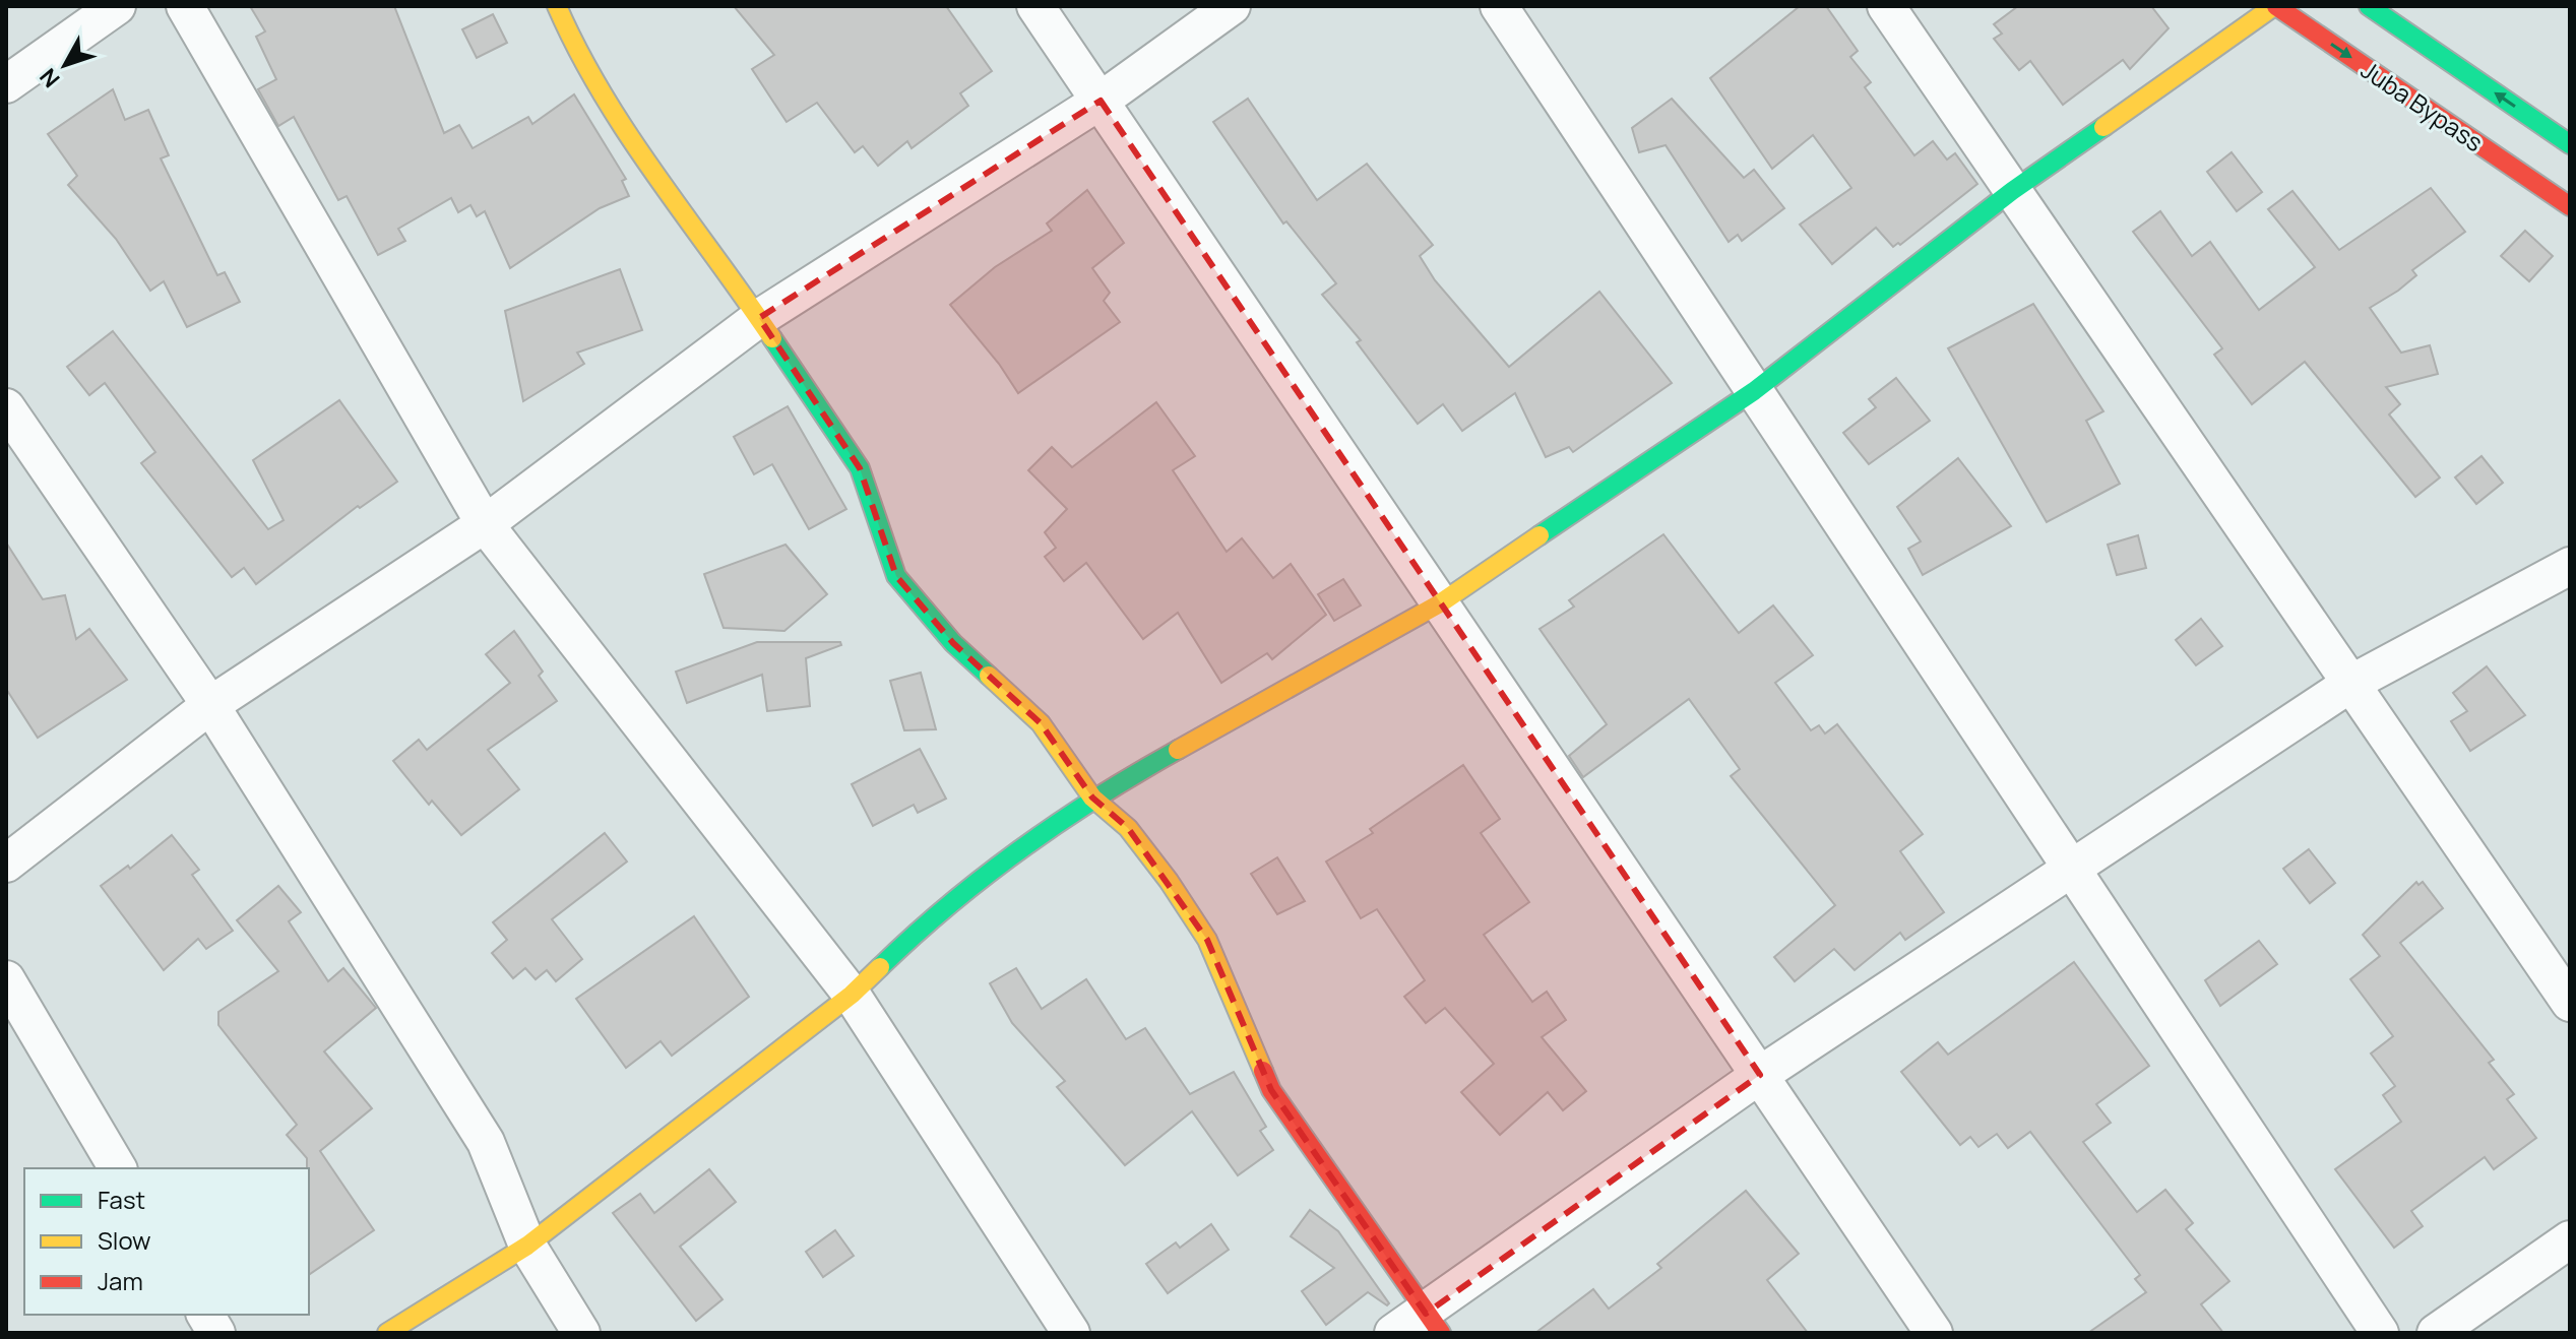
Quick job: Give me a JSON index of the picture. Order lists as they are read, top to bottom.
{
  "streets": {
    "street": ["Juba Bypass"]
  },
  "legend": ["Fast", "Slow", "Jam"],
  "north": "bottom left"
}
